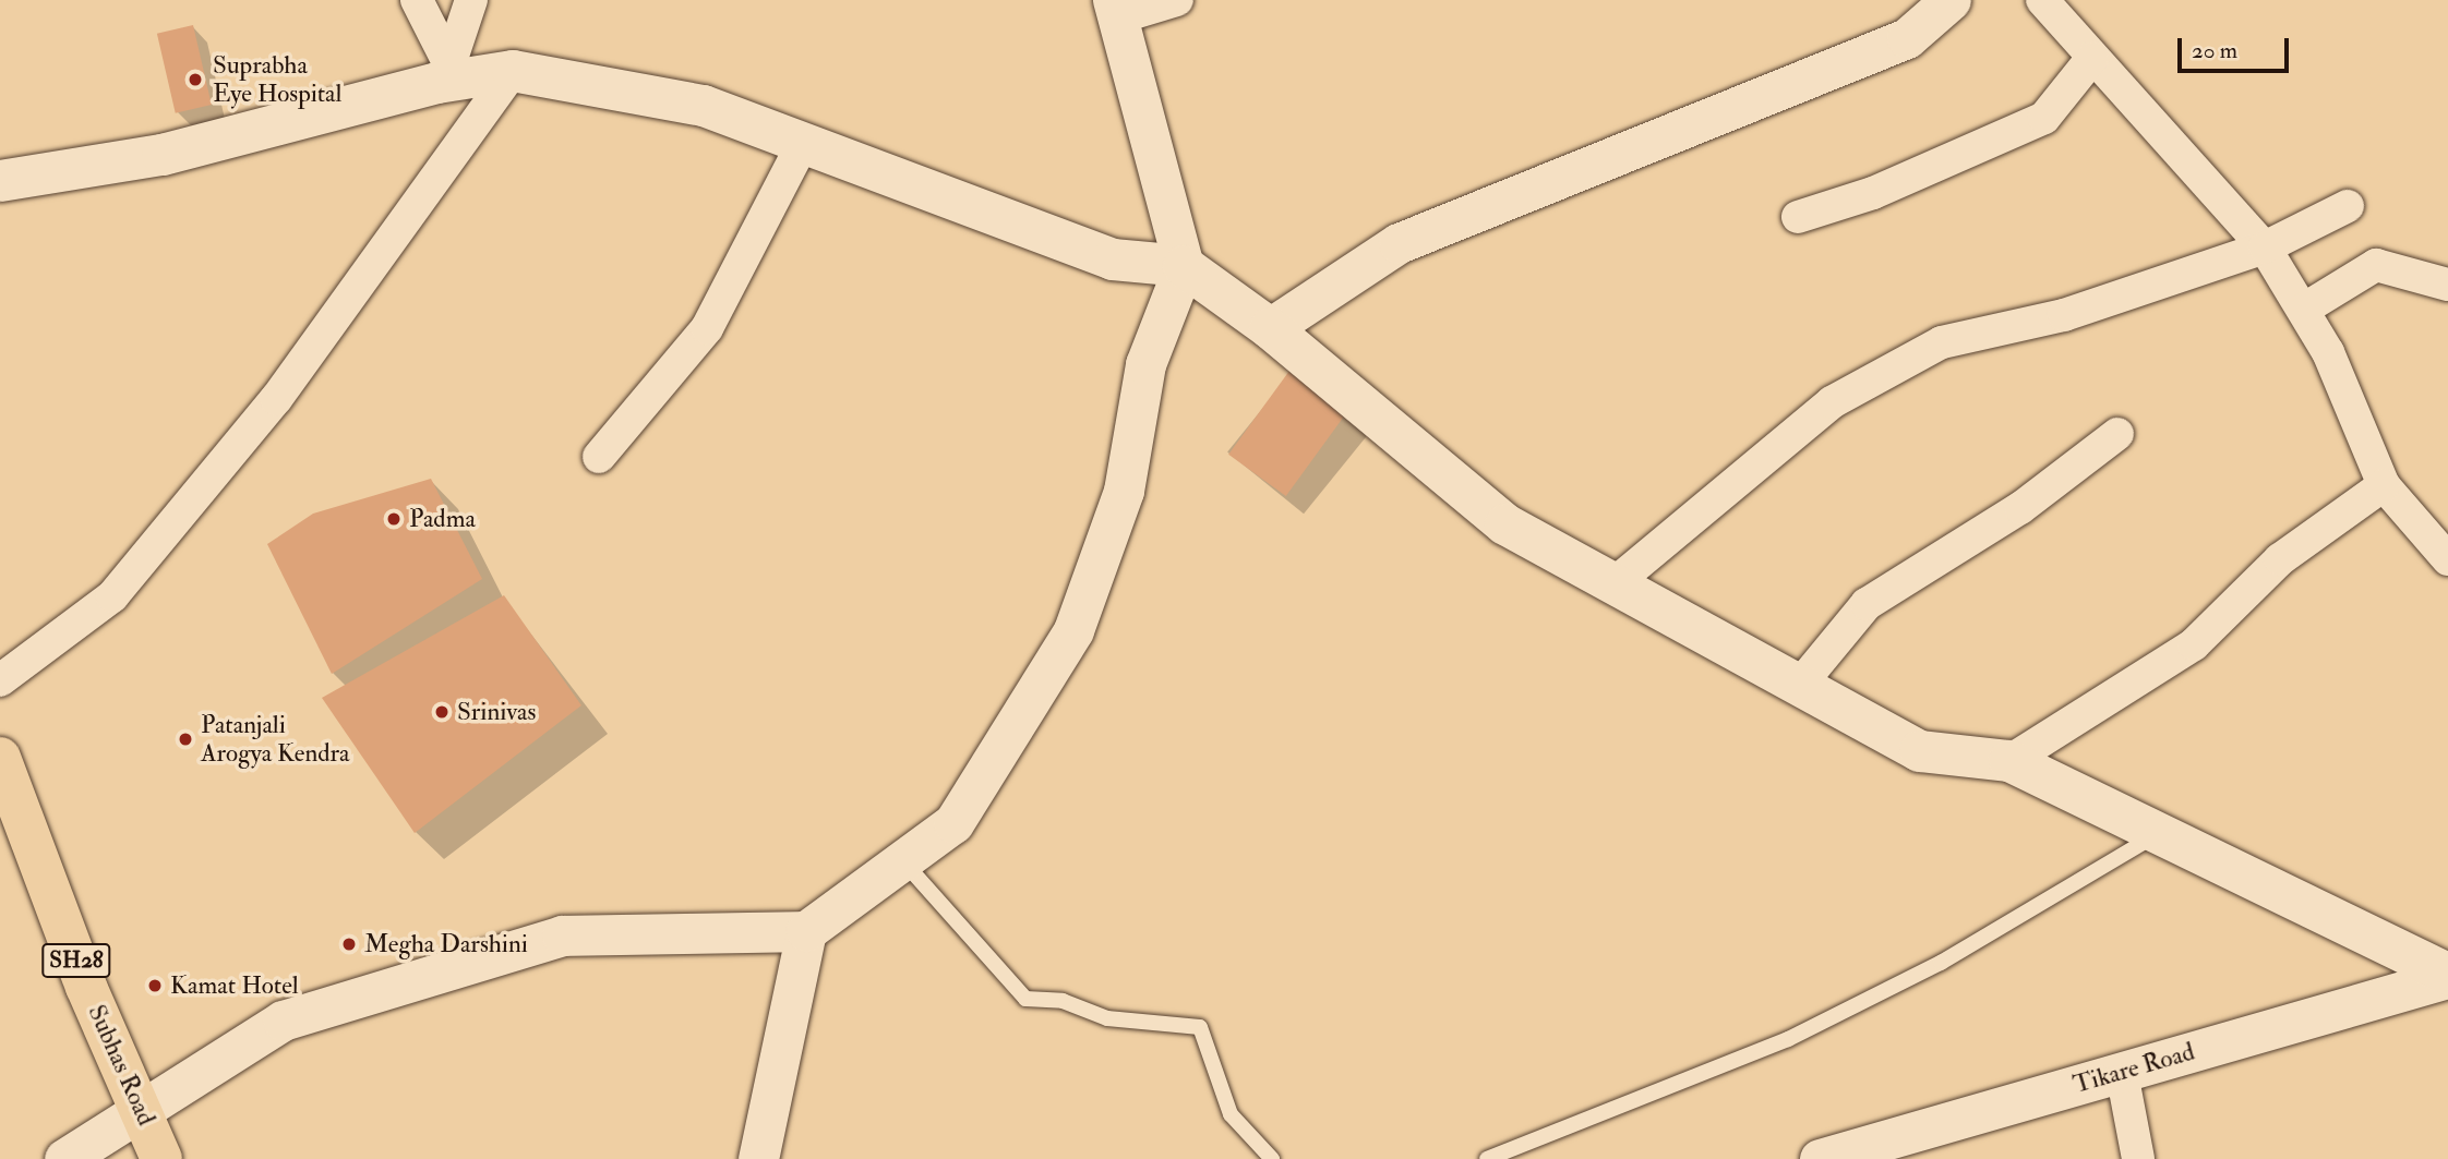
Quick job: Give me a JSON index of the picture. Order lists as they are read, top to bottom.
{
  "streets": {
    "main road": ["SH28", "Subhas Road"],
    "street": ["Tikare Road"]
  },
  "places": [
    "Suprabha Eye Hospital",
    "Padma",
    "Srinivas",
    "Patanjali Arogya Kendra",
    "Megha Darshini",
    "Kamat Hotel"
  ],
  "scale_bar": "20 m"
}
